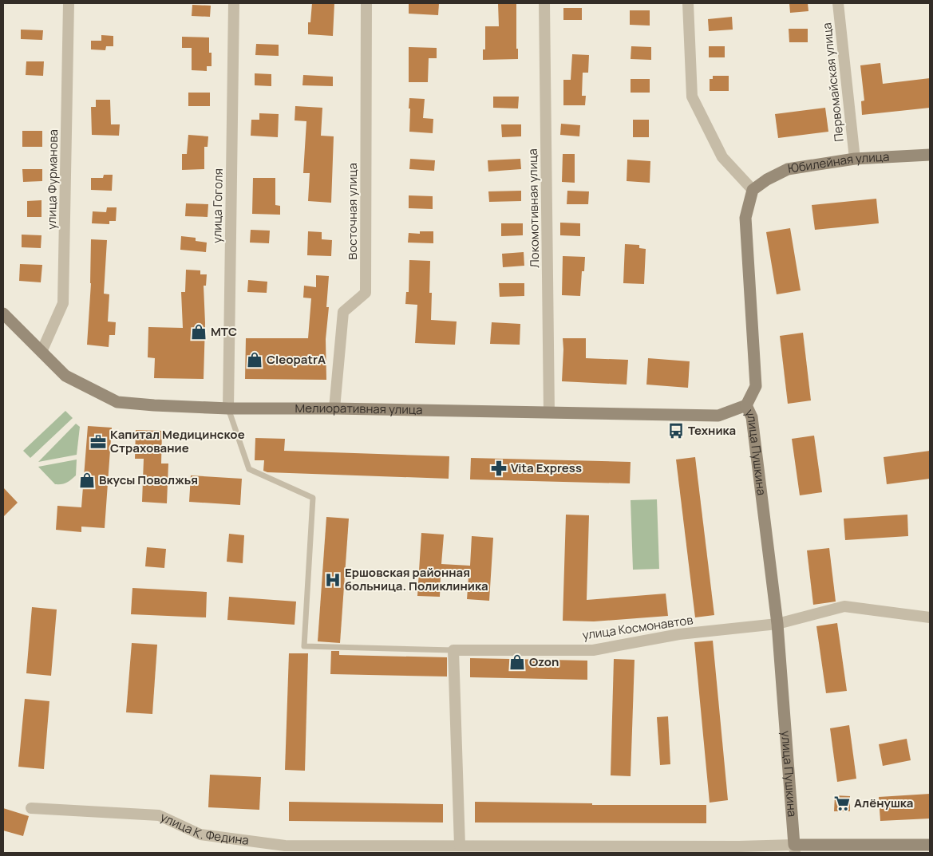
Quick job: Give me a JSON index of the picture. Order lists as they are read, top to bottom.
{
  "streets": {
    "main road": [
      "Юбилейная улица",
      "Мелиоративная улица",
      "улица Пушкина",
      "улица К. Федина"
    ],
    "street": [
      "Первомайская улица",
      "улица Фурманова",
      "улица Гоголя",
      "Локомотивная улица",
      "Восточная улица",
      "улица Космонавтов"
    ]
  },
  "crossings": [
    ["Первомайская улица", "Юбилейная улица"],
    ["Юбилейная улица", "улица Пушкина"],
    ["улица Фурманова", "Мелиоративная улица"],
    ["улица Гоголя", "Мелиоративная улица"],
    ["Локомотивная улица", "Мелиоративная улица"],
    ["Восточная улица", "Мелиоративная улица"],
    ["Мелиоративная улица", "улица Пушкина"],
    ["улица Пушкина", "улица Космонавтов"],
    ["улица Пушкина", "улица К. Федина"]
  ],
  "places": {
    "shop": [
      "МТС",
      "CleopatrA",
      "Вкусы Поволжья",
      "Ozon"
    ],
    "bus stop": ["Техника"],
    "office": ["Капитал Медицинское Страхование"],
    "pharmacy": ["Vita Express"],
    "hospital": ["Ершовская районная больница. Поликлиника"],
    "supermarket": ["Алёнушка"]
  }
}
